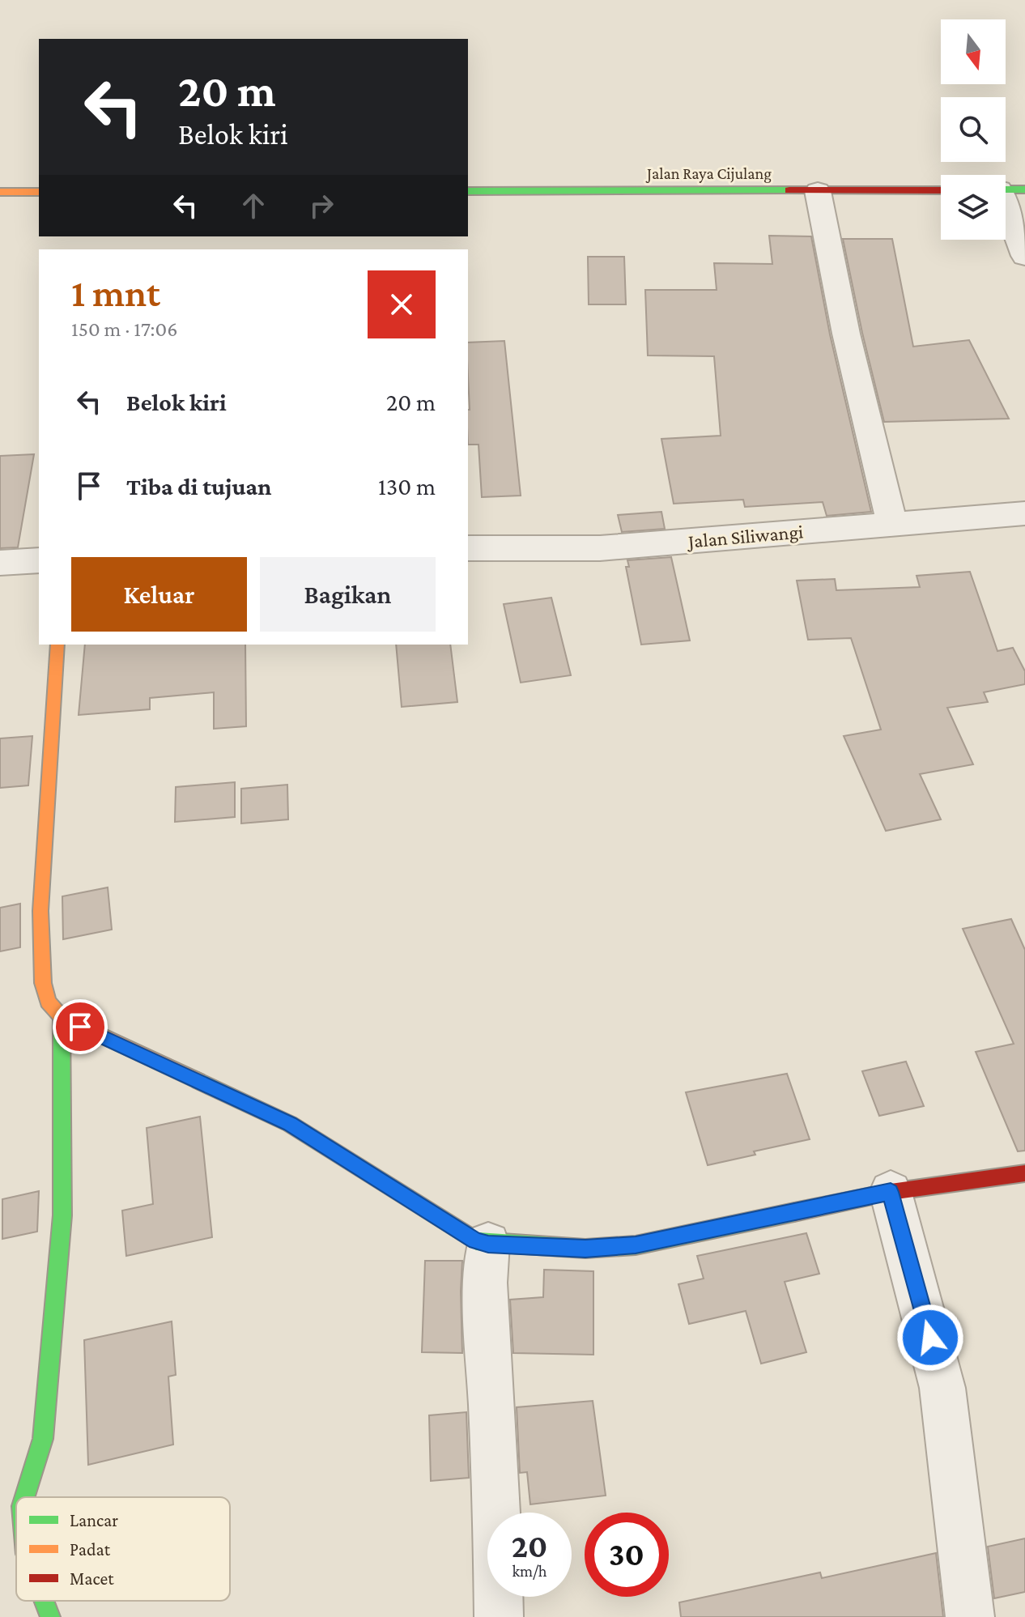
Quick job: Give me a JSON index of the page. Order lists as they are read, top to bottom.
{
  "streets": {
    "main road": ["Jalan Raya Cijulang"],
    "street": ["Jalan Siliwangi"]
  },
  "legend": ["Lancar", "Padat", "Macet"],
  "north": "bottom",
  "page": {
    "turn": ["20 m", "Belok kiri"],
    "heading": ["1 mnt", "150 m · 17:06"],
    "list": [
      {
        "name": "Belok kiri",
        "value": "20 m"
      },
      {
        "name": "Tiba di tujuan",
        "value": "130 m"
      }
    ],
    "buttons": ["Keluar", "Bagikan"],
    "speed": "20 km/h",
    "limit": "30"
  }
}
